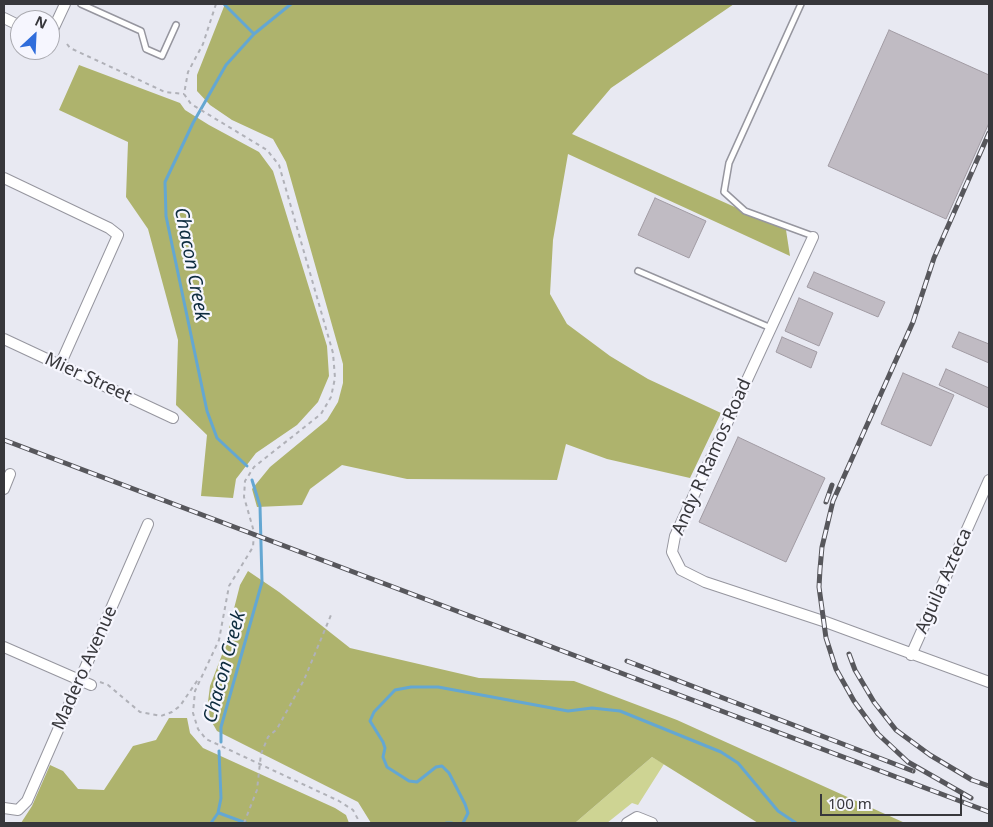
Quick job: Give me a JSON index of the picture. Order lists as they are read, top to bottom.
{
  "streets": {
    "street": [
      "Mier Street",
      "Andy R Ramos Road",
      "Aguila Azteca",
      "Madero Avenue"
    ]
  },
  "crossings": [
    ["Andy R Ramos Road", "Aguila Azteca"]
  ],
  "water": ["Chacon Creek"],
  "scale_bar": "100 m",
  "north": "top right"
}
